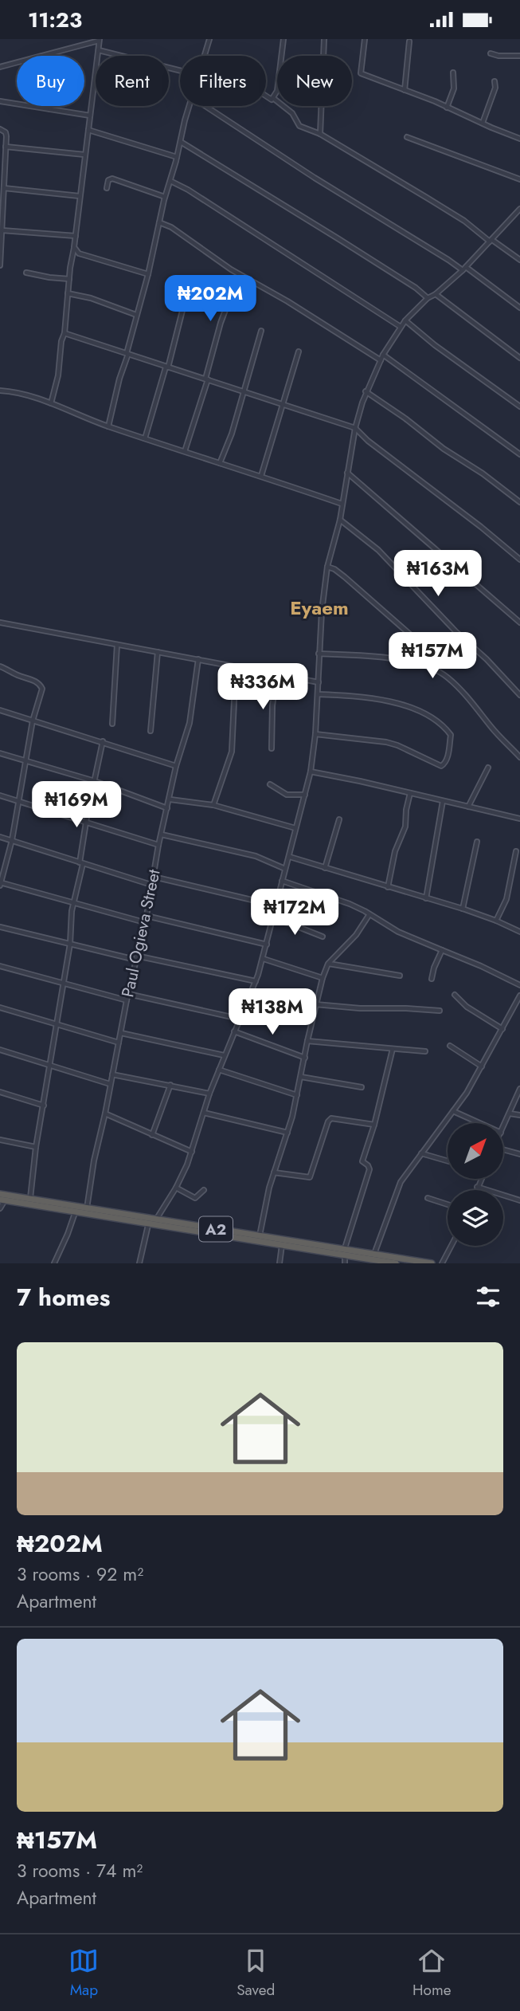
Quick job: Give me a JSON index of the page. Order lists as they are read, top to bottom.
{
  "streets": {
    "highway": ["A2"],
    "street": ["Paul Ogieva Street"]
  },
  "crossings": [
    ["Paul Ogieva Street", "A2"]
  ],
  "districts": ["Eyaem"],
  "north": "top right",
  "page": {
    "status": "11:23",
    "chip": [
      "Buy",
      "Rent",
      "Filters",
      "New"
    ],
    "price": [
      "₦202M",
      "₦163M",
      "₦157M",
      "₦336M",
      "₦169M",
      "₦172M",
      "₦138M"
    ],
    "heading": "7 homes",
    "list": [
      {
        "name": "₦202M",
        "note": "3 rooms · 92 m² · Apartment"
      },
      {
        "name": "₦157M",
        "note": "3 rooms · 74 m² · Apartment"
      }
    ],
    "tabs": ["Map", "Saved", "Home"]
  }
}
